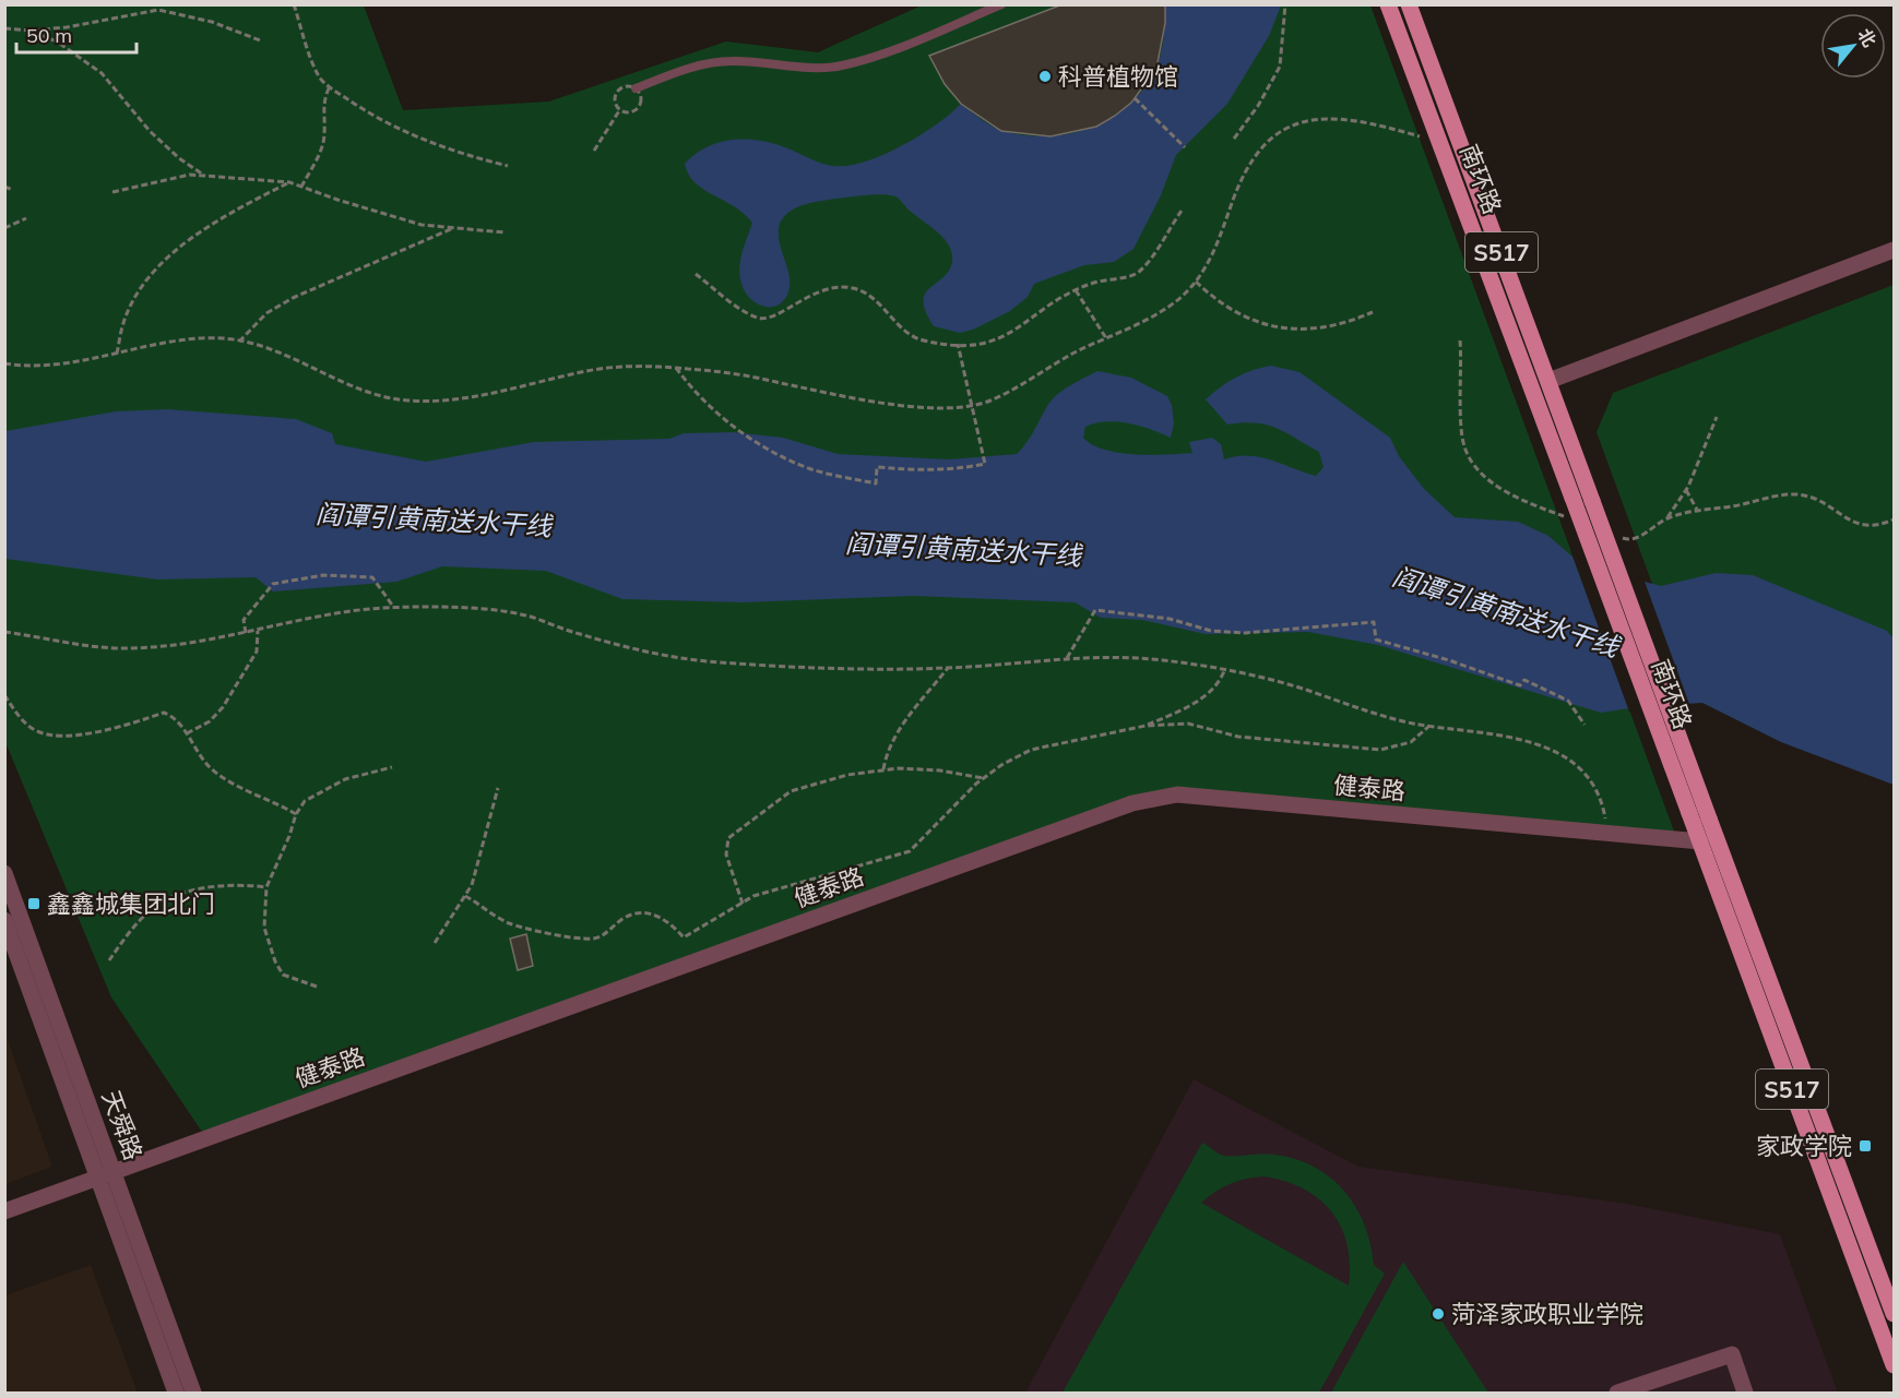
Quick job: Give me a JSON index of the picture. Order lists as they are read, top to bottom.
{
  "streets": {
    "main road": ["南环路", "S517"],
    "street": ["健泰路", "天舜路"]
  },
  "crossings": [
    ["南环路", "健泰路"],
    ["健泰路", "天舜路"]
  ],
  "water": ["阎谭引黄南送水干线"],
  "places": {
    "other": ["科普植物馆", "菏泽家政职业学院"],
    "transit": ["鑫鑫城集团北门", "家政学院"]
  },
  "scale_bar": "50 m",
  "north": "top right"
}
